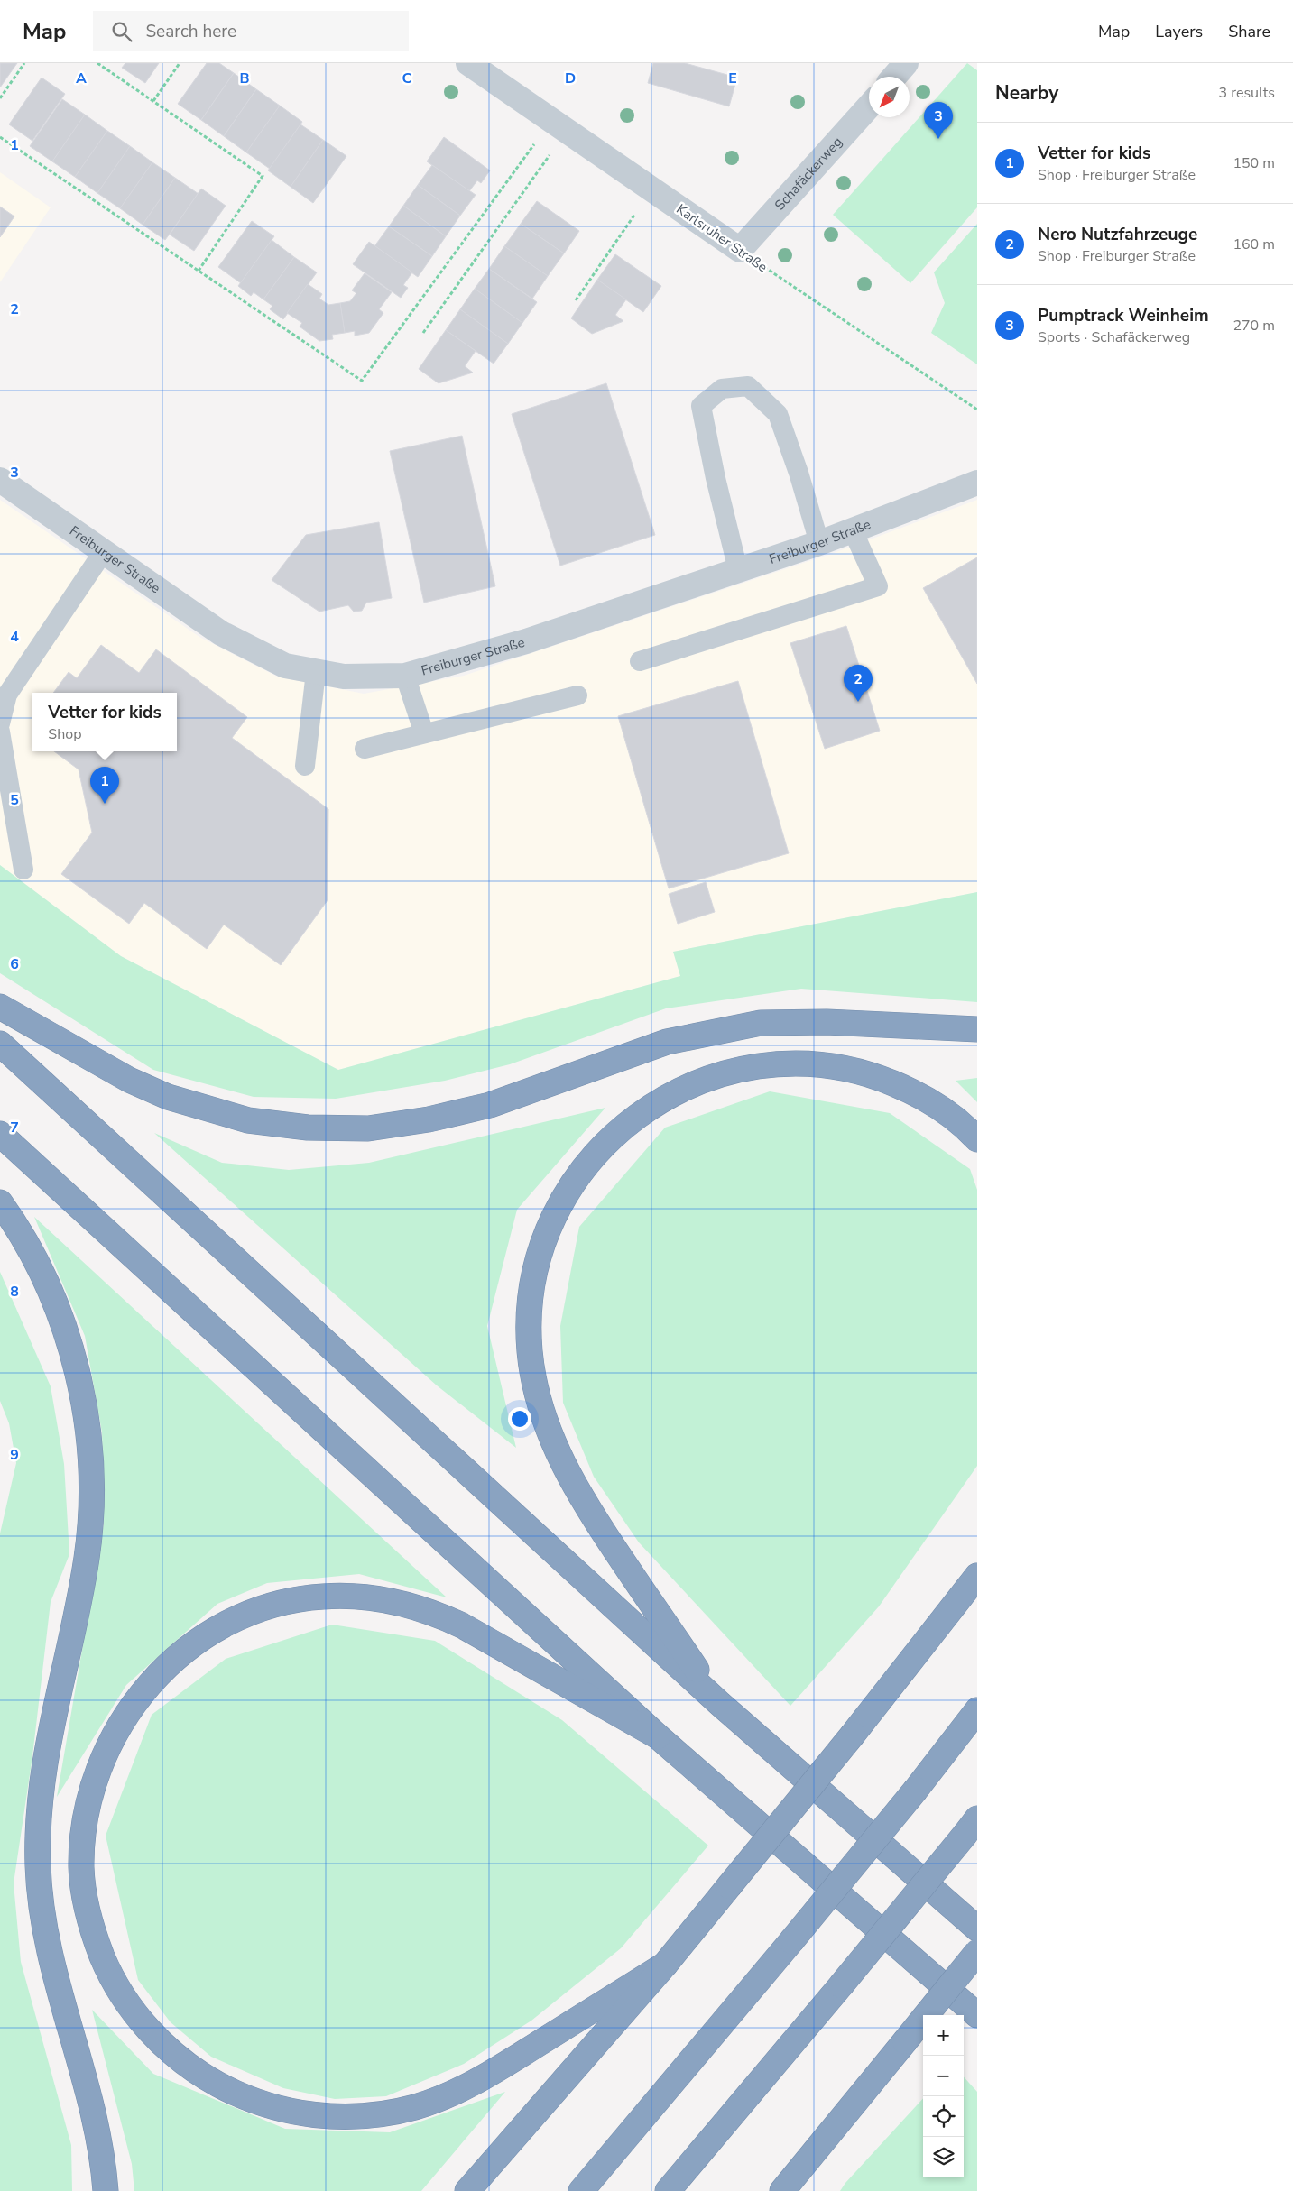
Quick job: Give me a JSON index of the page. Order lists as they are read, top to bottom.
{
  "streets": {
    "street": ["Schafäckerweg", "Karlsruher Straße", "Freiburger Straße"]
  },
  "crossings": [
    ["Schafäckerweg", "Karlsruher Straße"]
  ],
  "north": "bottom left",
  "page": {
    "header": "Map",
    "search": "Search here",
    "nav": ["Map", "Layers", "Share"],
    "heading": ["Nearby", "3 results"],
    "pins": ["3", "2", "1"],
    "list": [
      {
        "mark": "1",
        "name": "Vetter for kids",
        "note": "Shop · Freiburger Straße",
        "value": "150 m"
      },
      {
        "mark": "2",
        "name": "Nero Nutzfahrzeuge",
        "note": "Shop · Freiburger Straße",
        "value": "160 m"
      },
      {
        "mark": "3",
        "name": "Pumptrack Weinheim",
        "note": "Sports · Schafäckerweg",
        "value": "270 m"
      }
    ],
    "popup": ["Vetter for kids", "Shop"],
    "map_buttons": ["+", "−"]
  },
  "grid": {
    "columns": [
      "A",
      "B",
      "C",
      "D",
      "E"
    ],
    "rows": [
      "1",
      "2",
      "3",
      "4",
      "5",
      "6",
      "7",
      "8",
      "9"
    ]
  }
}
